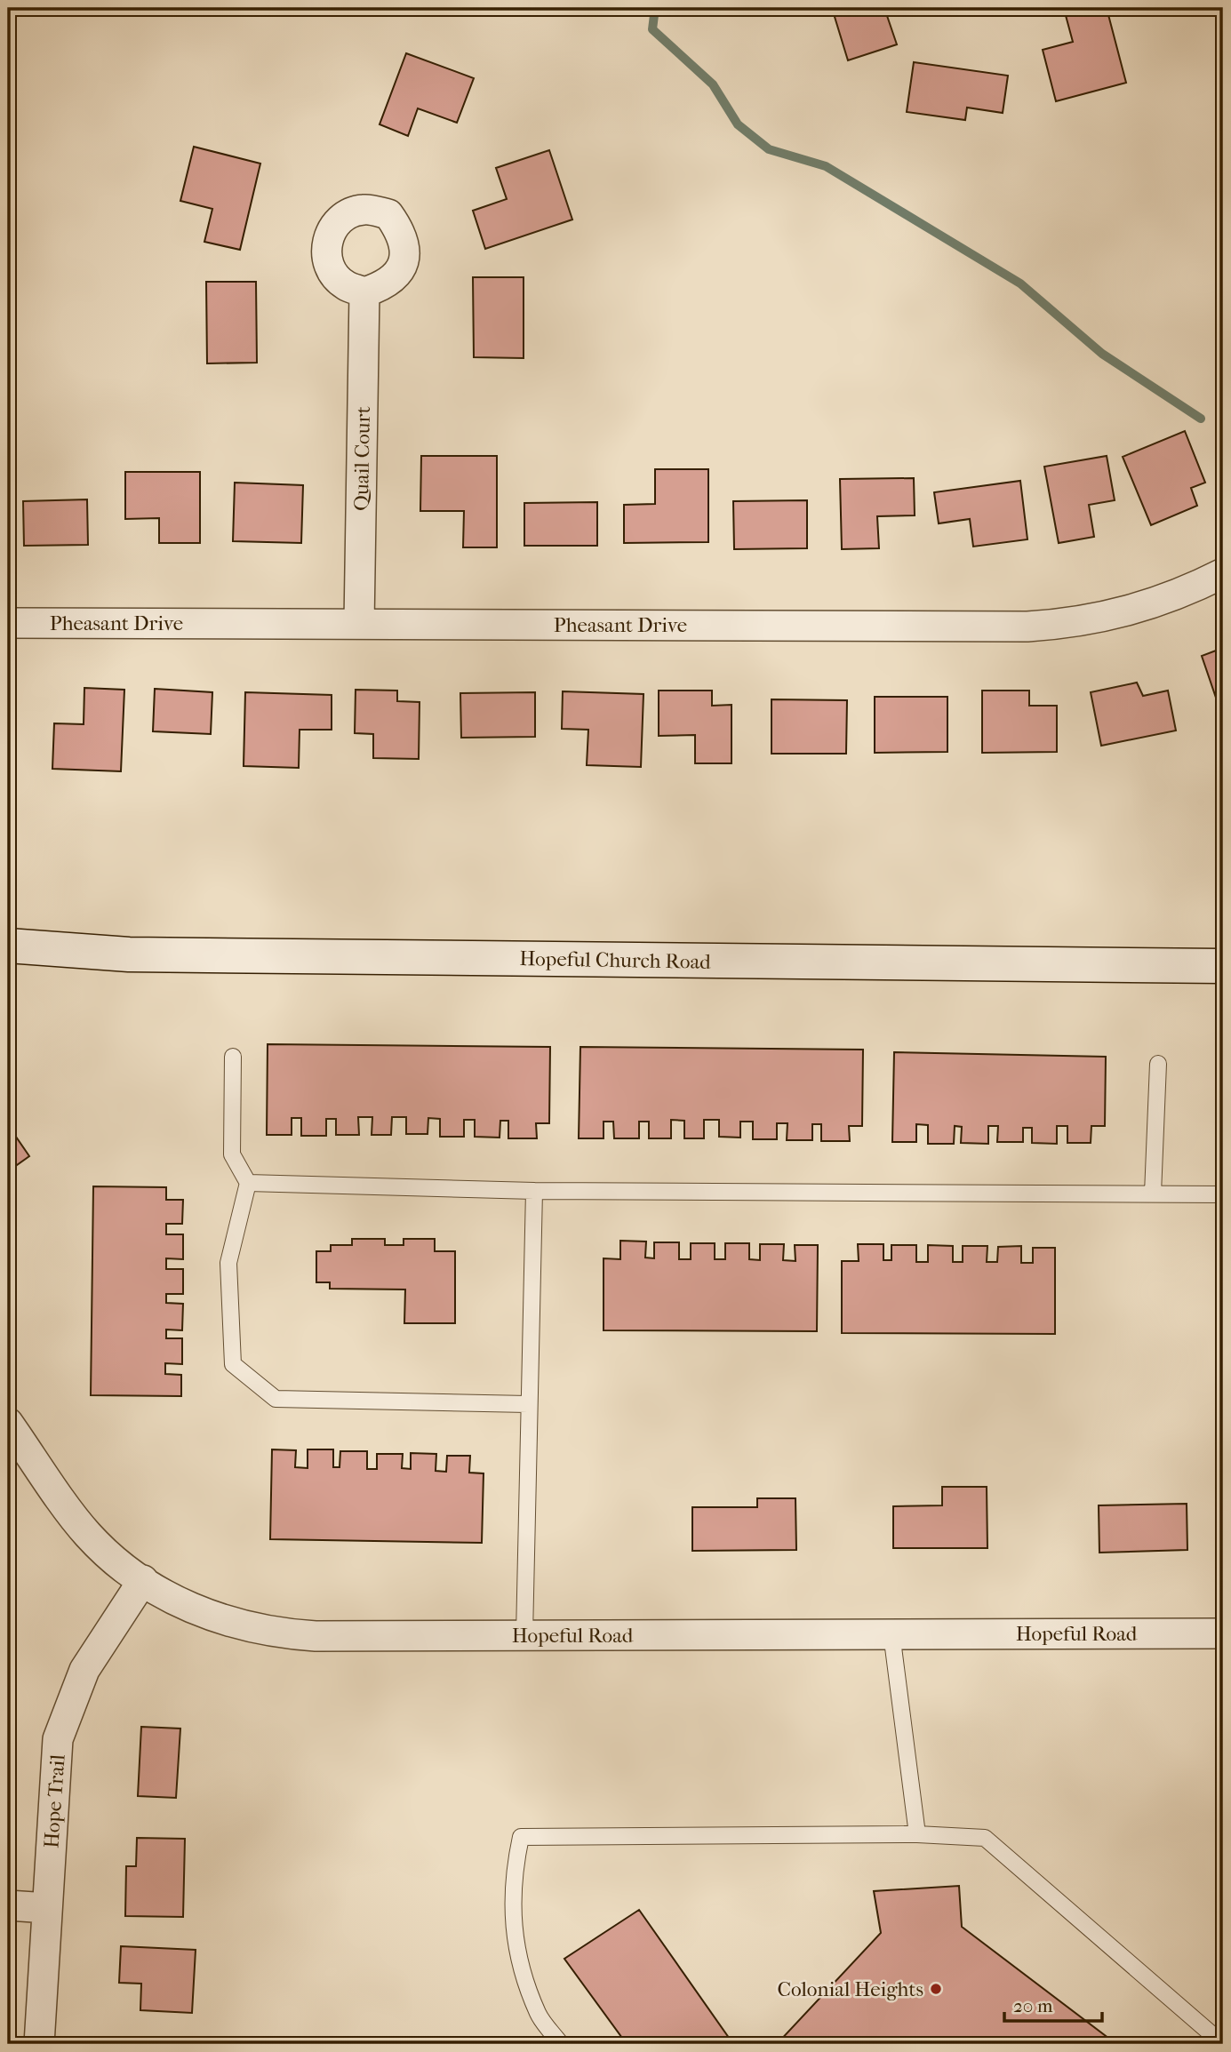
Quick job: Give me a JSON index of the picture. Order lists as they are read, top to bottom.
{
  "streets": {
    "main road": ["Hopeful Church Road"],
    "street": [
      "Quail Court",
      "Pheasant Drive",
      "Hopeful Road",
      "Hope Trail"
    ]
  },
  "crossings": [
    ["Quail Court", "Pheasant Drive"],
    ["Hopeful Road", "Hope Trail"]
  ],
  "places": ["Colonial Heights"],
  "scale_bar": "20 m"
}
